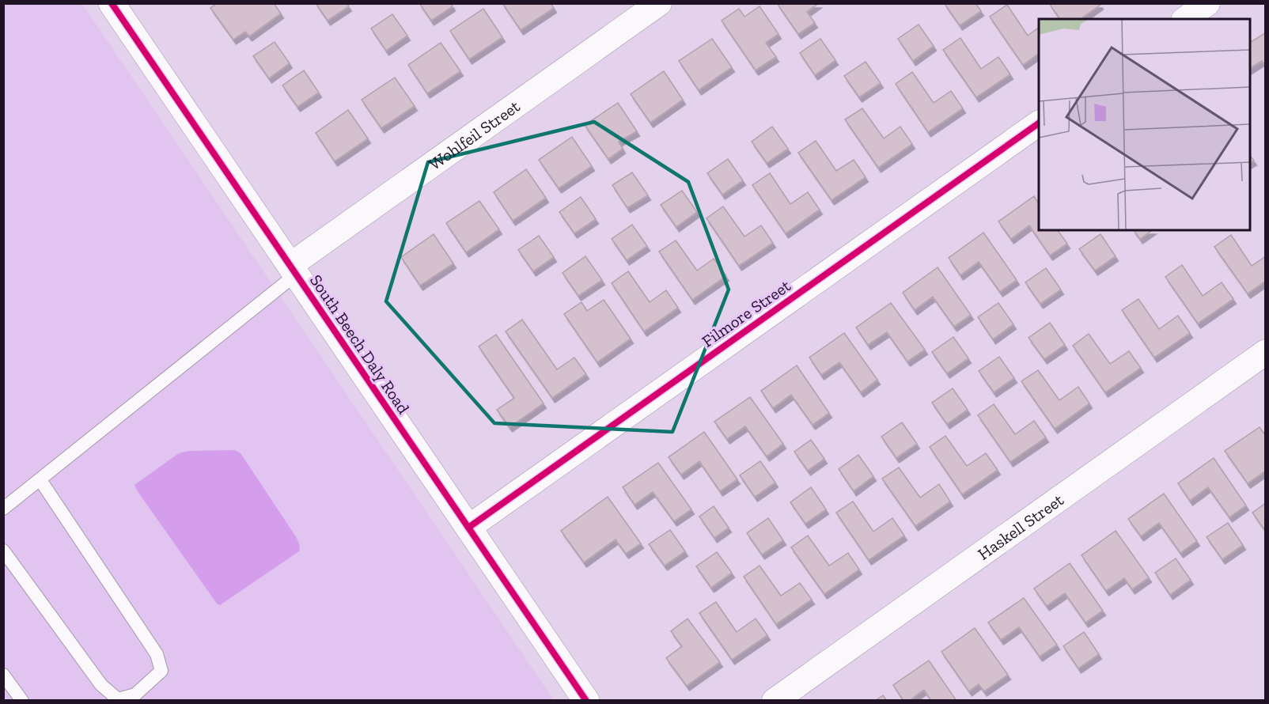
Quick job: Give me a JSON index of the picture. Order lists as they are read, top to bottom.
{
  "streets": {
    "street": [
      "Wohlfeil Street",
      "Filmore Street",
      "South Beech Daly Road",
      "Haskell Street"
    ]
  },
  "crossings": [
    ["Wohlfeil Street", "South Beech Daly Road"],
    ["Filmore Street", "South Beech Daly Road"]
  ]
}
